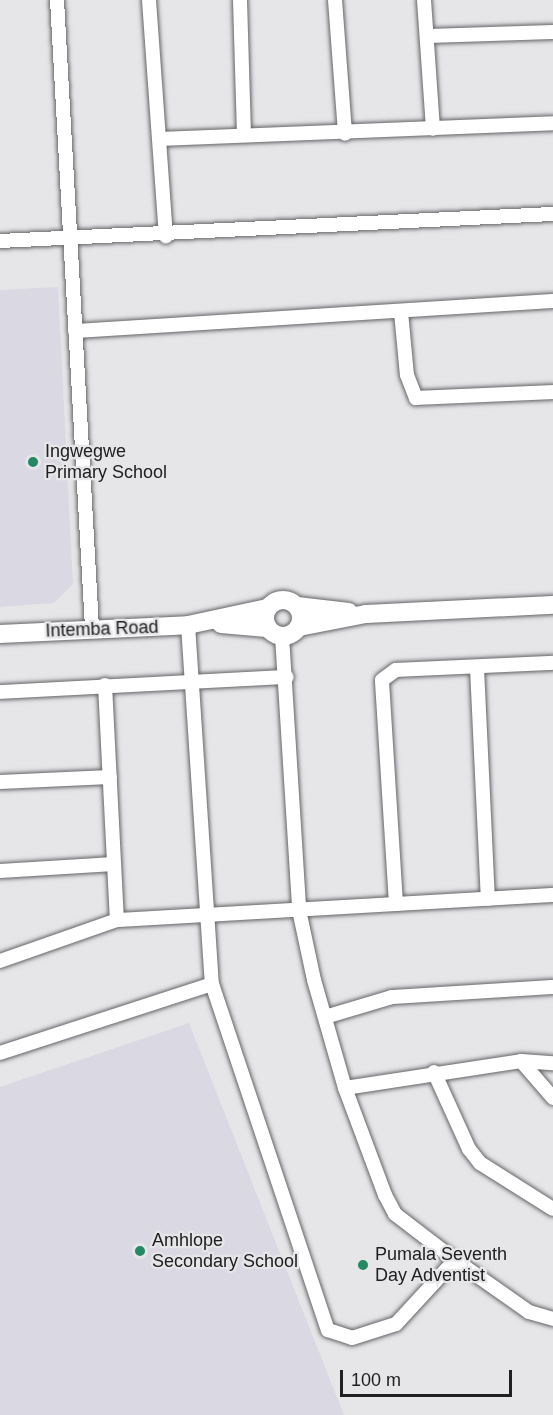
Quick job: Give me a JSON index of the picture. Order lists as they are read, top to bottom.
{
  "streets": {
    "street": ["Intemba Road"]
  },
  "places": ["Ingwegwe Primary School", "Amhlope Secondary School", "Pumala Seventh Day Adventist"],
  "scale_bar": "100 m"
}
